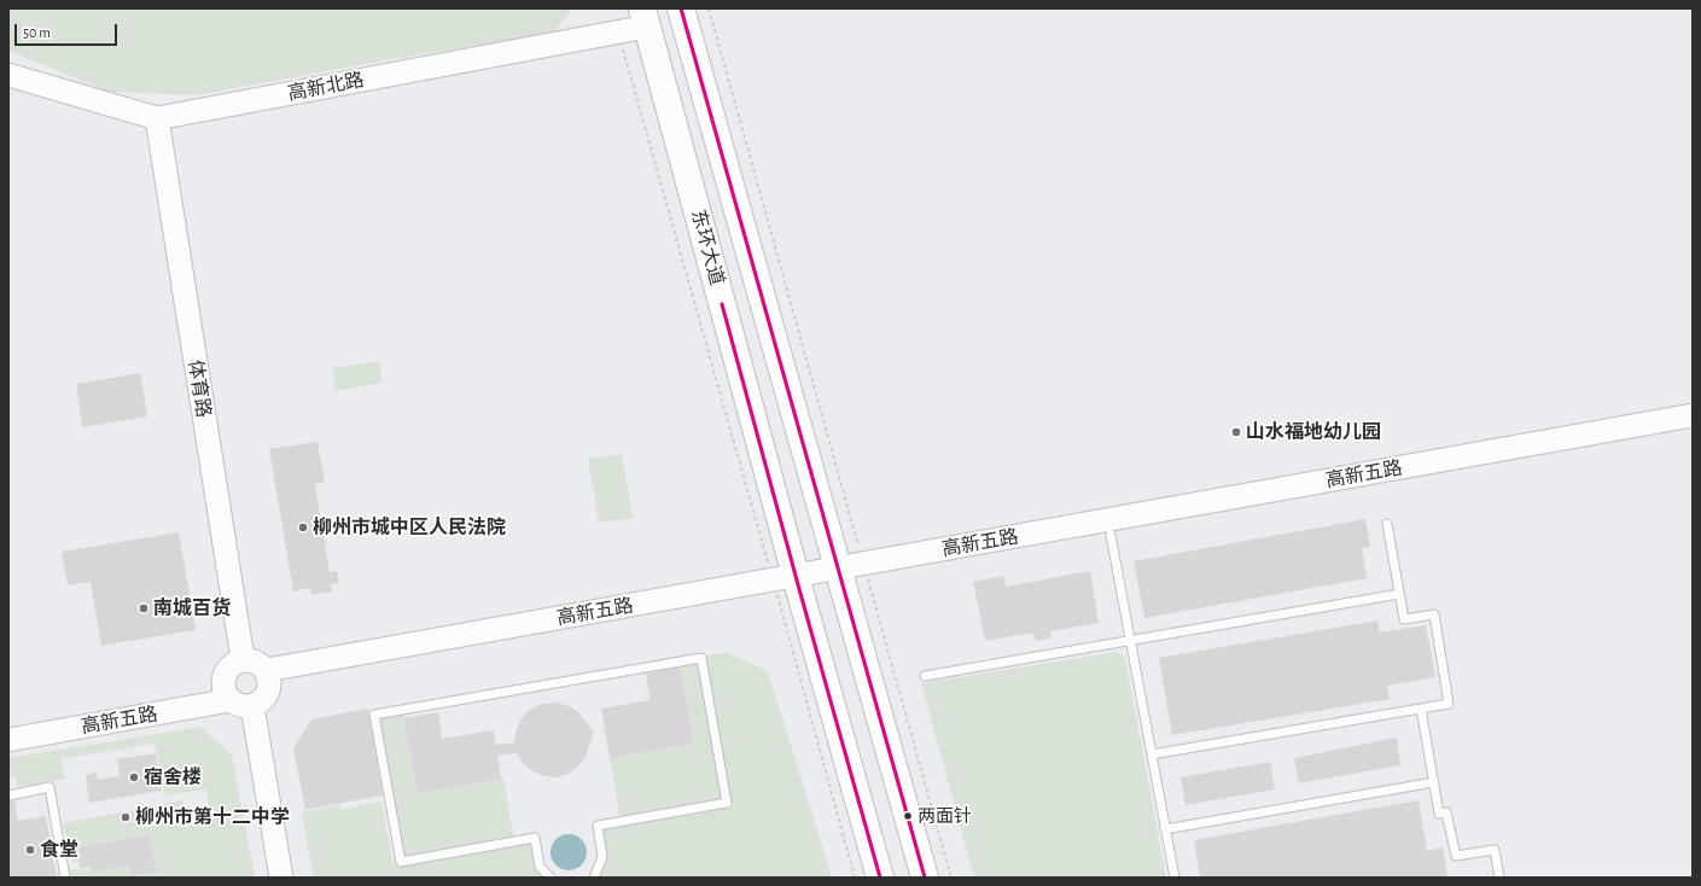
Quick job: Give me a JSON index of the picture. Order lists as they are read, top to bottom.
{
  "streets": {
    "highway": ["东环大道"],
    "main road": ["高新北路", "体育路", "高新五路"]
  },
  "crossings": [
    ["高新北路", "东环大道"],
    ["高新北路", "体育路"],
    ["东环大道", "高新五路"],
    ["体育路", "高新五路"]
  ],
  "places": [
    "山水福地幼儿园",
    "柳州市城中区人民法院",
    "南城百货",
    "宿舍楼",
    "两面针",
    "柳州市第十二中学",
    "食堂"
  ],
  "scale_bar": "50 m"
}
